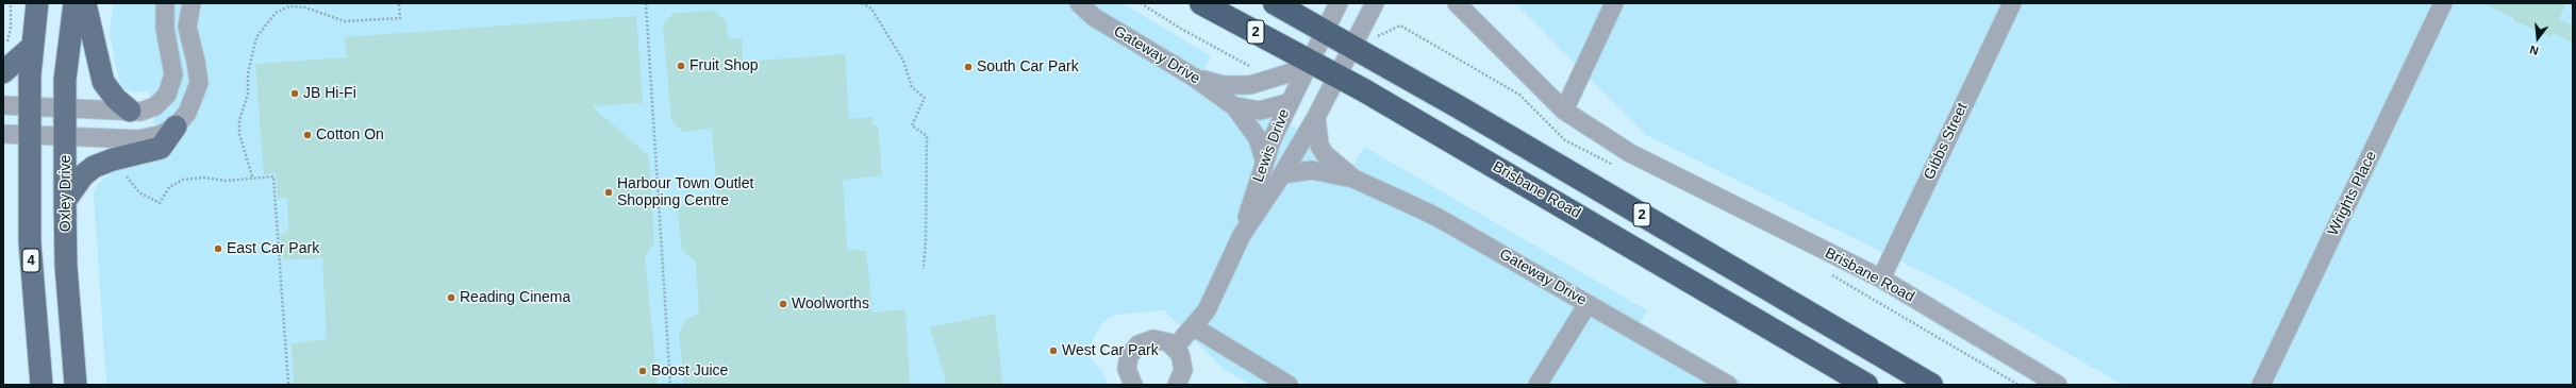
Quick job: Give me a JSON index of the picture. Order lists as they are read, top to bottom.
{
  "streets": {
    "highway": ["2", "Brisbane Road"],
    "main road": ["Oxley Drive", "4"],
    "street": [
      "Gateway Drive",
      "Gibbs Street",
      "Lewis Drive",
      "Wrights Place"
    ]
  },
  "crossings": [
    ["2", "Lewis Drive"],
    ["Gateway Drive", "Lewis Drive"],
    ["Gibbs Street", "Brisbane Road"],
    ["Lewis Drive", "Brisbane Road"]
  ],
  "places": [
    "Fruit Shop",
    "South Car Park",
    "JB Hi-Fi",
    "Cotton On",
    "Harbour Town Outlet Shopping Centre",
    "East Car Park",
    "Reading Cinema",
    "Woolworths",
    "West Car Park",
    "Boost Juice"
  ],
  "north": "bottom"
}
